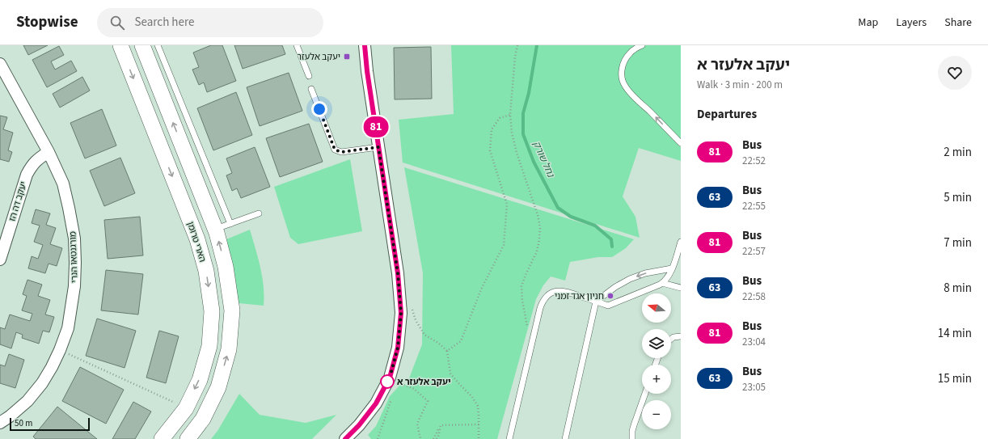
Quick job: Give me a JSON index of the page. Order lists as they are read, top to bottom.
{
  "streets": {
    "street": ["יעקב דה הז", "הארי טרומן", "מורגנטאו הנרי"]
  },
  "crossings": [
    ["יעקב דה הז", "מורגנטאו הנרי"]
  ],
  "water": ["נחל שורק"],
  "places": {
    "transit": ["יעקב אלעזר"],
    "other": ["חניון אגד זמני", "יעקב אלעזר א"]
  },
  "lines": ["bus line 81"],
  "scale_bar": "50 m",
  "north": "left",
  "page": {
    "header": "Stopwise",
    "search": "Search here",
    "nav": ["Map", "Layers", "Share"],
    "on_map": "81",
    "heading": [
      ["יעקב אלעזר א", "Walk · 3 min · 200 m"],
      "Departures"
    ],
    "list": [
      {
        "mark": "81",
        "name": "Bus",
        "note": "22:52",
        "value": "2 min"
      },
      {
        "mark": "63",
        "name": "Bus",
        "note": "22:55",
        "value": "5 min"
      },
      {
        "mark": "81",
        "name": "Bus",
        "note": "22:57",
        "value": "7 min"
      },
      {
        "mark": "63",
        "name": "Bus",
        "note": "22:58",
        "value": "8 min"
      },
      {
        "mark": "81",
        "name": "Bus",
        "note": "23:04",
        "value": "14 min"
      },
      {
        "mark": "63",
        "name": "Bus",
        "note": "23:05",
        "value": "15 min"
      }
    ],
    "map_buttons": ["+", "−"],
    "scale": "50 m"
  }
}
